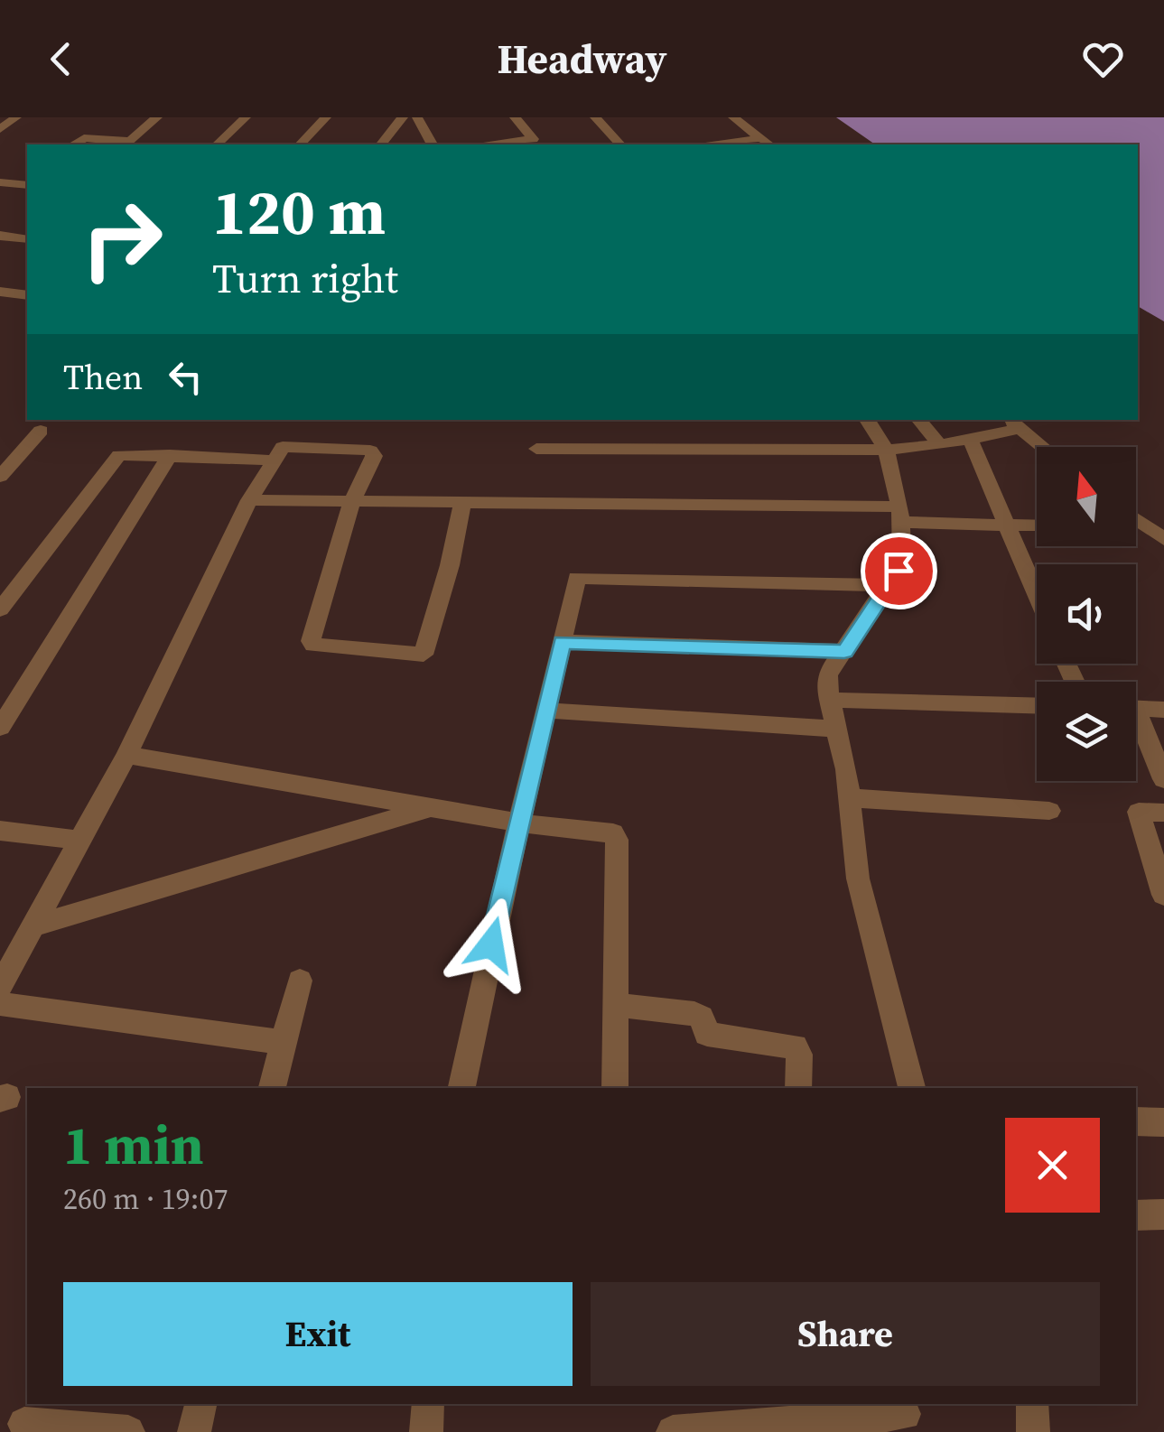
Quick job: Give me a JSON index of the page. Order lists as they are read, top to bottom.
{
  "north": "top",
  "page": {
    "header": "Headway",
    "turn": ["120 m", "Turn right"],
    "then": "Then",
    "heading": ["1 min", "260 m · 19:07"],
    "buttons": ["Exit", "Share"]
  }
}
